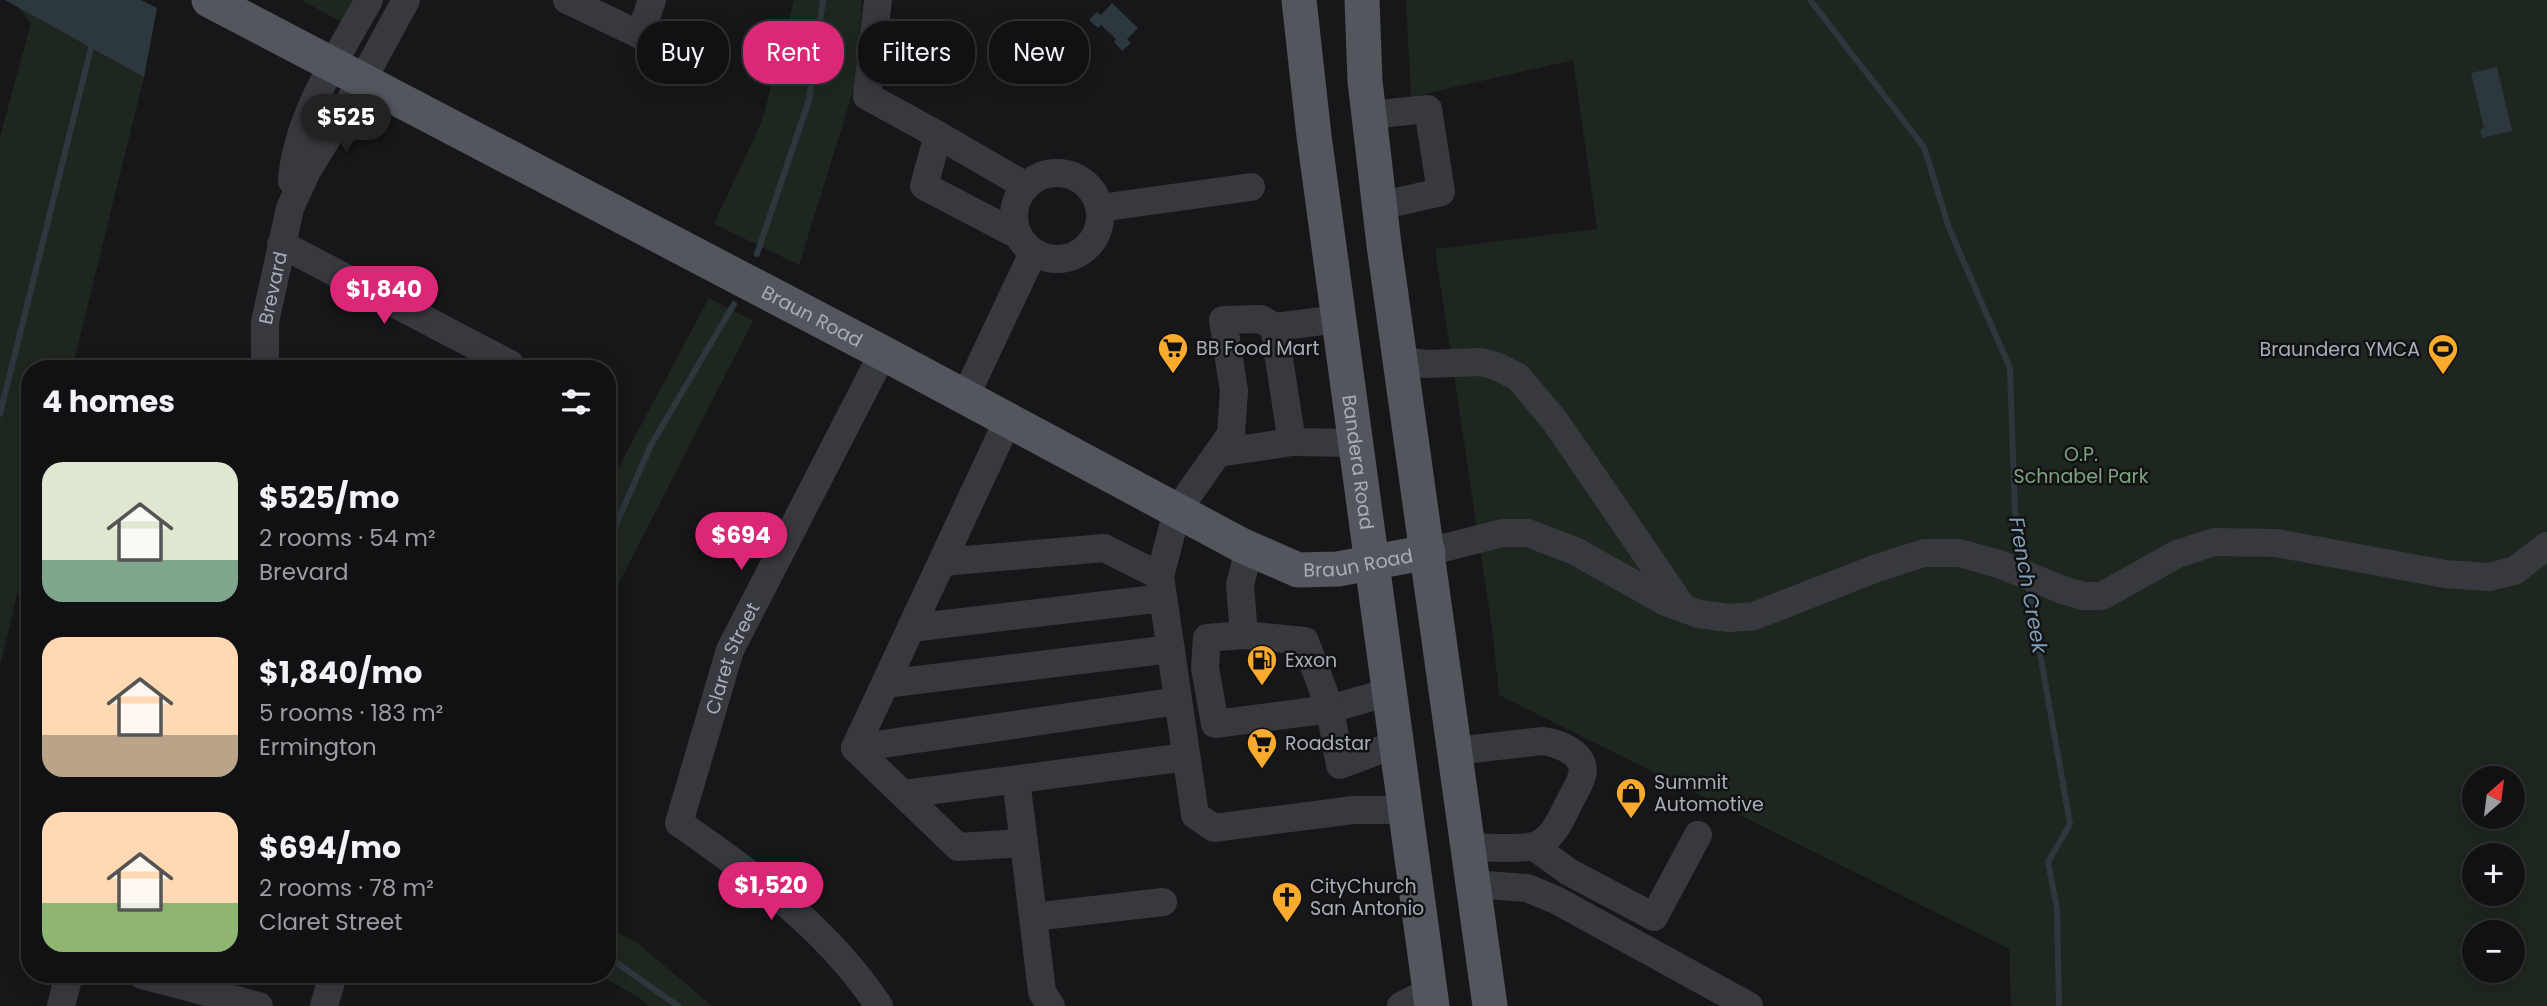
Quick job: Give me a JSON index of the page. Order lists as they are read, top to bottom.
{
  "streets": {
    "main road": ["Braun Road", "Bandera Road"],
    "street": ["Brevard", "Claret Street"]
  },
  "crossings": [
    ["Brevard", "Braun Road"],
    ["Braun Road", "Bandera Road"],
    ["Braun Road", "Claret Street"]
  ],
  "water": ["French Creek"],
  "parks": ["O.P. Schnabel Park"],
  "places": {
    "supermarket": ["BB Food Mart", "Roadstar"],
    "sports": ["Braundera YMCA"],
    "fuel station": ["Exxon"],
    "shop": ["Summit Automotive"],
    "church": ["CityChurch San Antonio"]
  },
  "north": "top right",
  "page": {
    "chip": [
      "Buy",
      "Rent",
      "Filters",
      "New"
    ],
    "price": [
      "$525",
      "$1,840",
      "$694",
      "$1,520"
    ],
    "heading": "4 homes",
    "list": [
      {
        "name": "$525/mo",
        "note": "2 rooms · 54 m² · Brevard"
      },
      {
        "name": "$1,840/mo",
        "note": "5 rooms · 183 m² · Ermington"
      },
      {
        "name": "$694/mo",
        "note": "2 rooms · 78 m² · Claret Street"
      }
    ],
    "map_buttons": ["+", "−"]
  }
}
